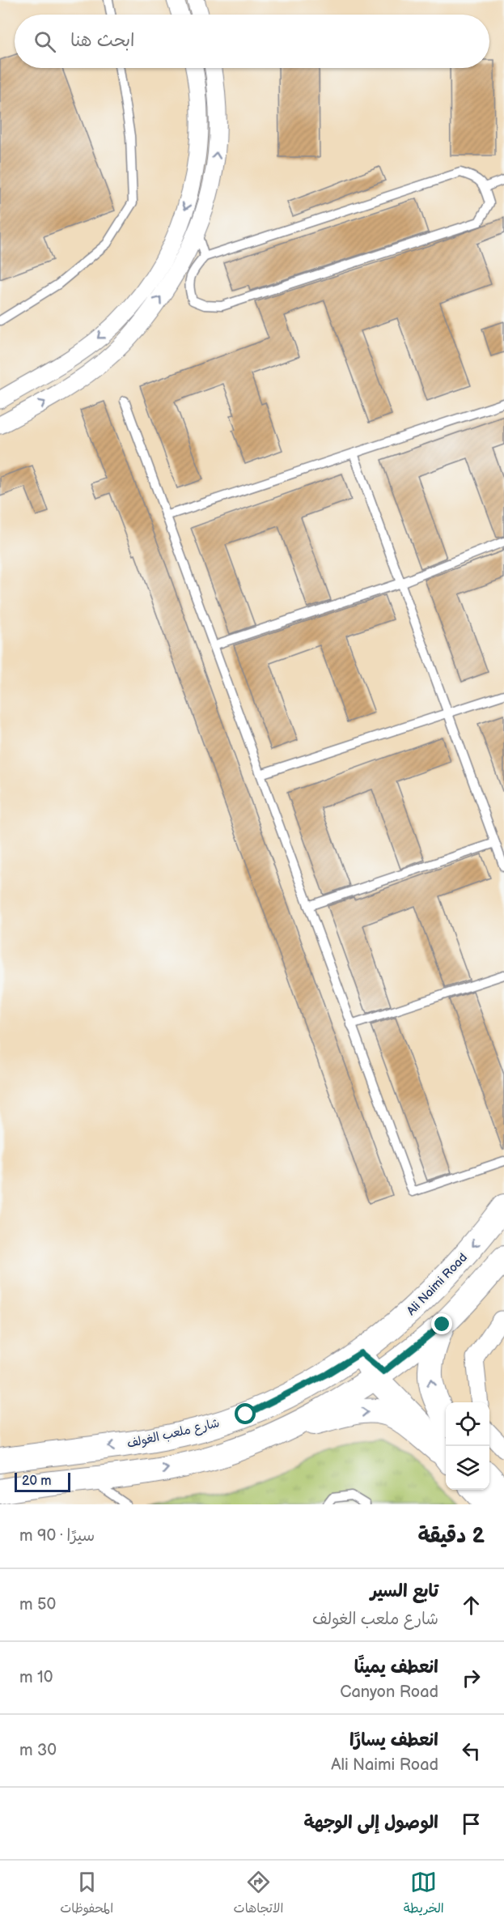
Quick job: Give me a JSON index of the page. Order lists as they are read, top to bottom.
{
  "streets": {
    "main road": ["Ali Naimi Road", "شارع ملعب الغولف"]
  },
  "crossings": [
    ["Ali Naimi Road", "شارع ملعب الغولف"]
  ],
  "scale_bar": "20 m",
  "page": {
    "search": "ابحث هنا",
    "scale": "20 m",
    "heading": ["2 دقيقة", "سيرًا · 90 m"],
    "list": [
      ["تابع السير", "شارع ملعب الغولف", "50 m"],
      ["انعطف يمينًا", "Canyon Road", "10 m"],
      ["انعطف يسارًا", "Ali Naimi Road", "30 m"],
      "الوصول إلى الوجهة"
    ],
    "nav": ["الخريطة", "الاتجاهات", "المحفوظات"]
  }
}
